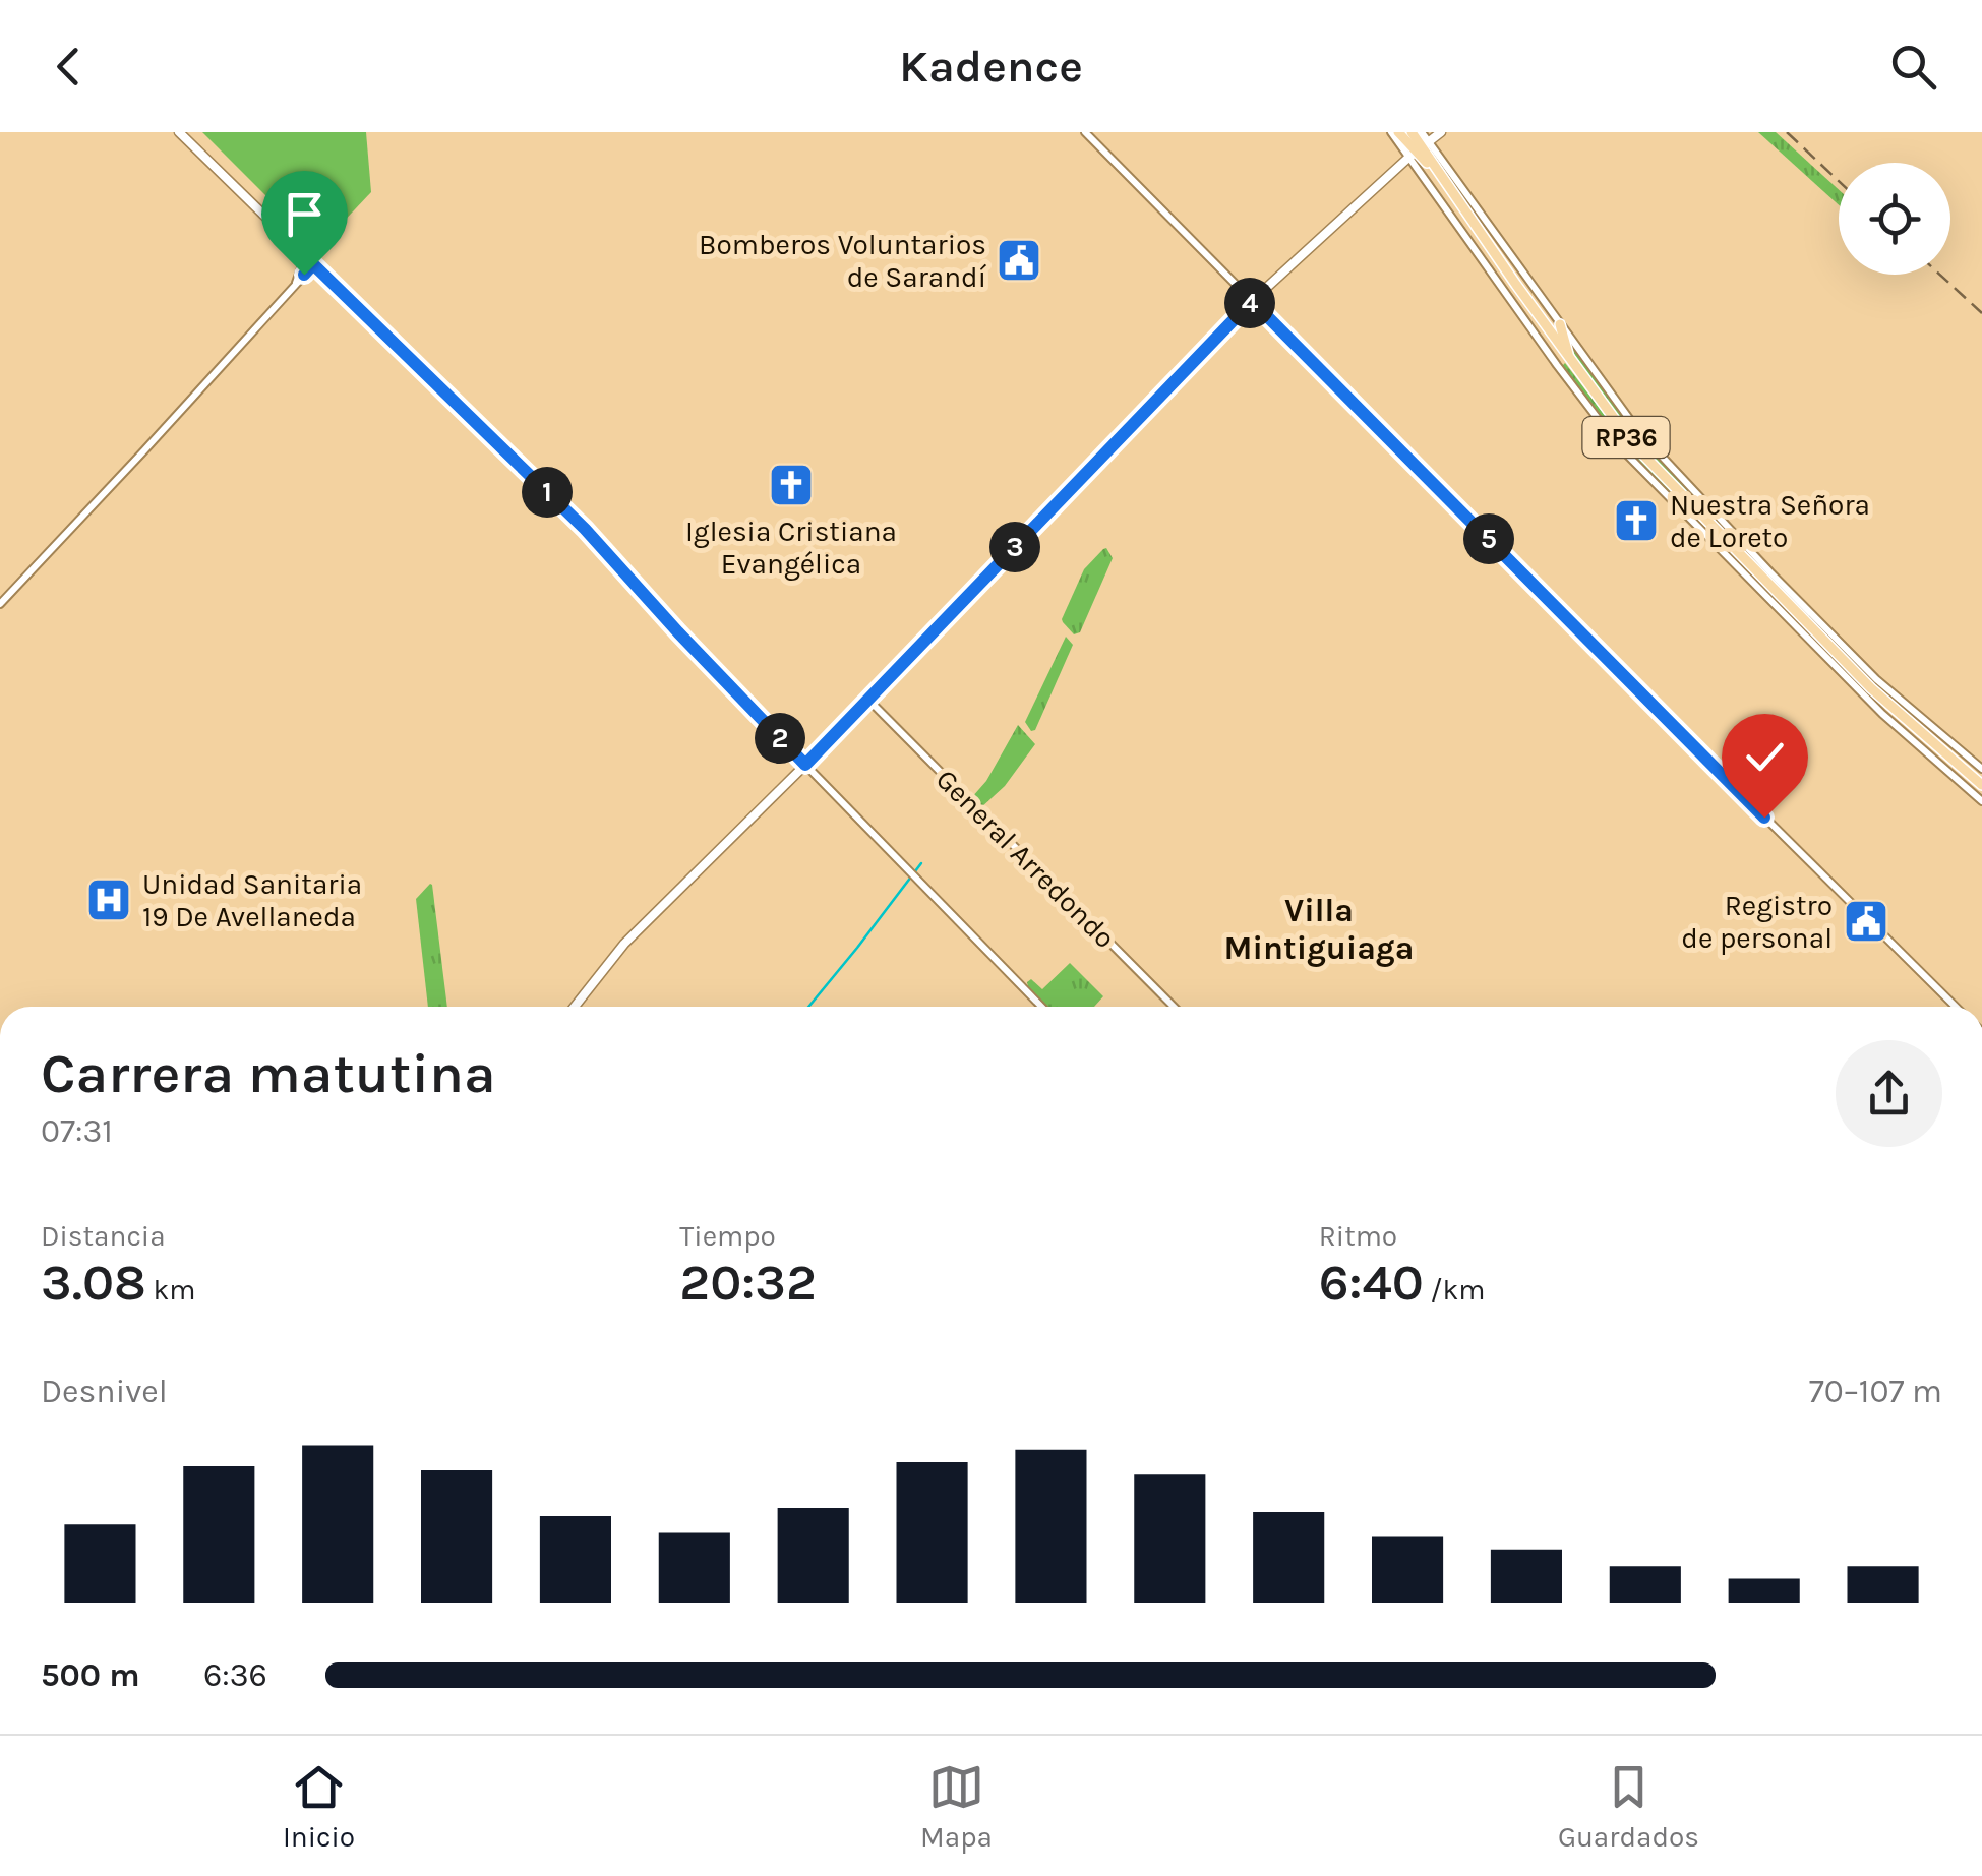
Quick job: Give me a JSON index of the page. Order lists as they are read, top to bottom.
{
  "streets": {
    "main road": ["RP36"],
    "street": ["General Arredondo"]
  },
  "districts": ["Villa Mintiguiaga"],
  "places": {
    "public building": ["Bomberos Voluntarios de Sarandí", "Registro de personal"],
    "church": ["Iglesia Cristiana Evangélica", "Nuestra Señora de Loreto"],
    "hospital": ["Unidad Sanitaria 19 De Avellaneda"]
  },
  "page": {
    "header": "Kadence",
    "pins": [
      "4",
      "1",
      "5",
      "3",
      "2"
    ],
    "heading": ["Carrera matutina", "07:31"],
    "stats": [
      ["Distancia", "3.08 km"],
      ["Tiempo", "20:32"],
      ["Ritmo", "6:40 /km"]
    ],
    "chart": ["Desnivel", "70–107 m"],
    "list": [
      {
        "name": "500 m",
        "note": "6:36"
      }
    ],
    "tabs": ["Inicio", "Mapa", "Guardados"]
  }
}
